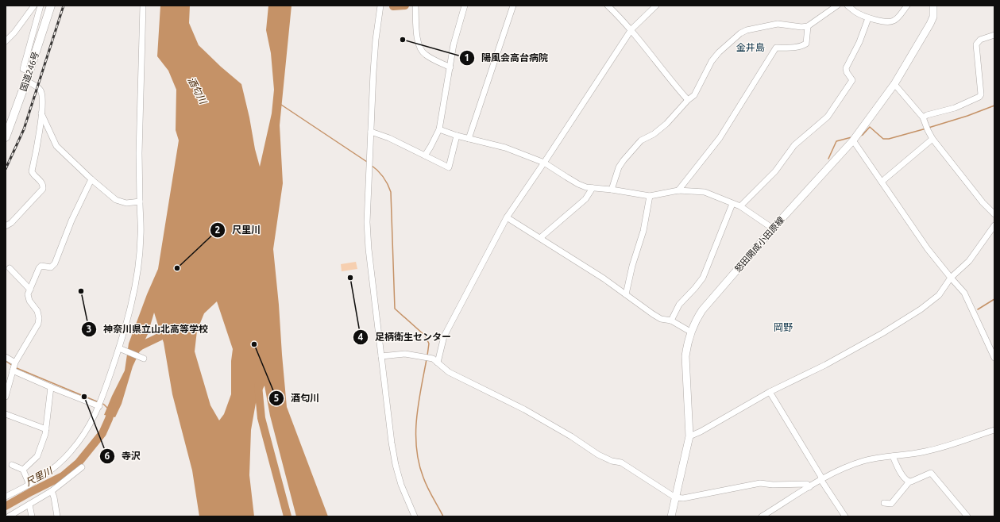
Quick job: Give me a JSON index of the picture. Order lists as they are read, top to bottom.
{
  "streets": {
    "highway": ["国道246号"],
    "main road": ["怒田開成小田原線"]
  },
  "districts": ["金井島", "岡野"],
  "water": ["酒匂川", "尺里川"],
  "places": [
    "陽風会高台病院",
    "尺里川",
    "足柄衛生センター",
    "神奈川県立山北高等学校",
    "酒匂川",
    "寺沢"
  ]
}
